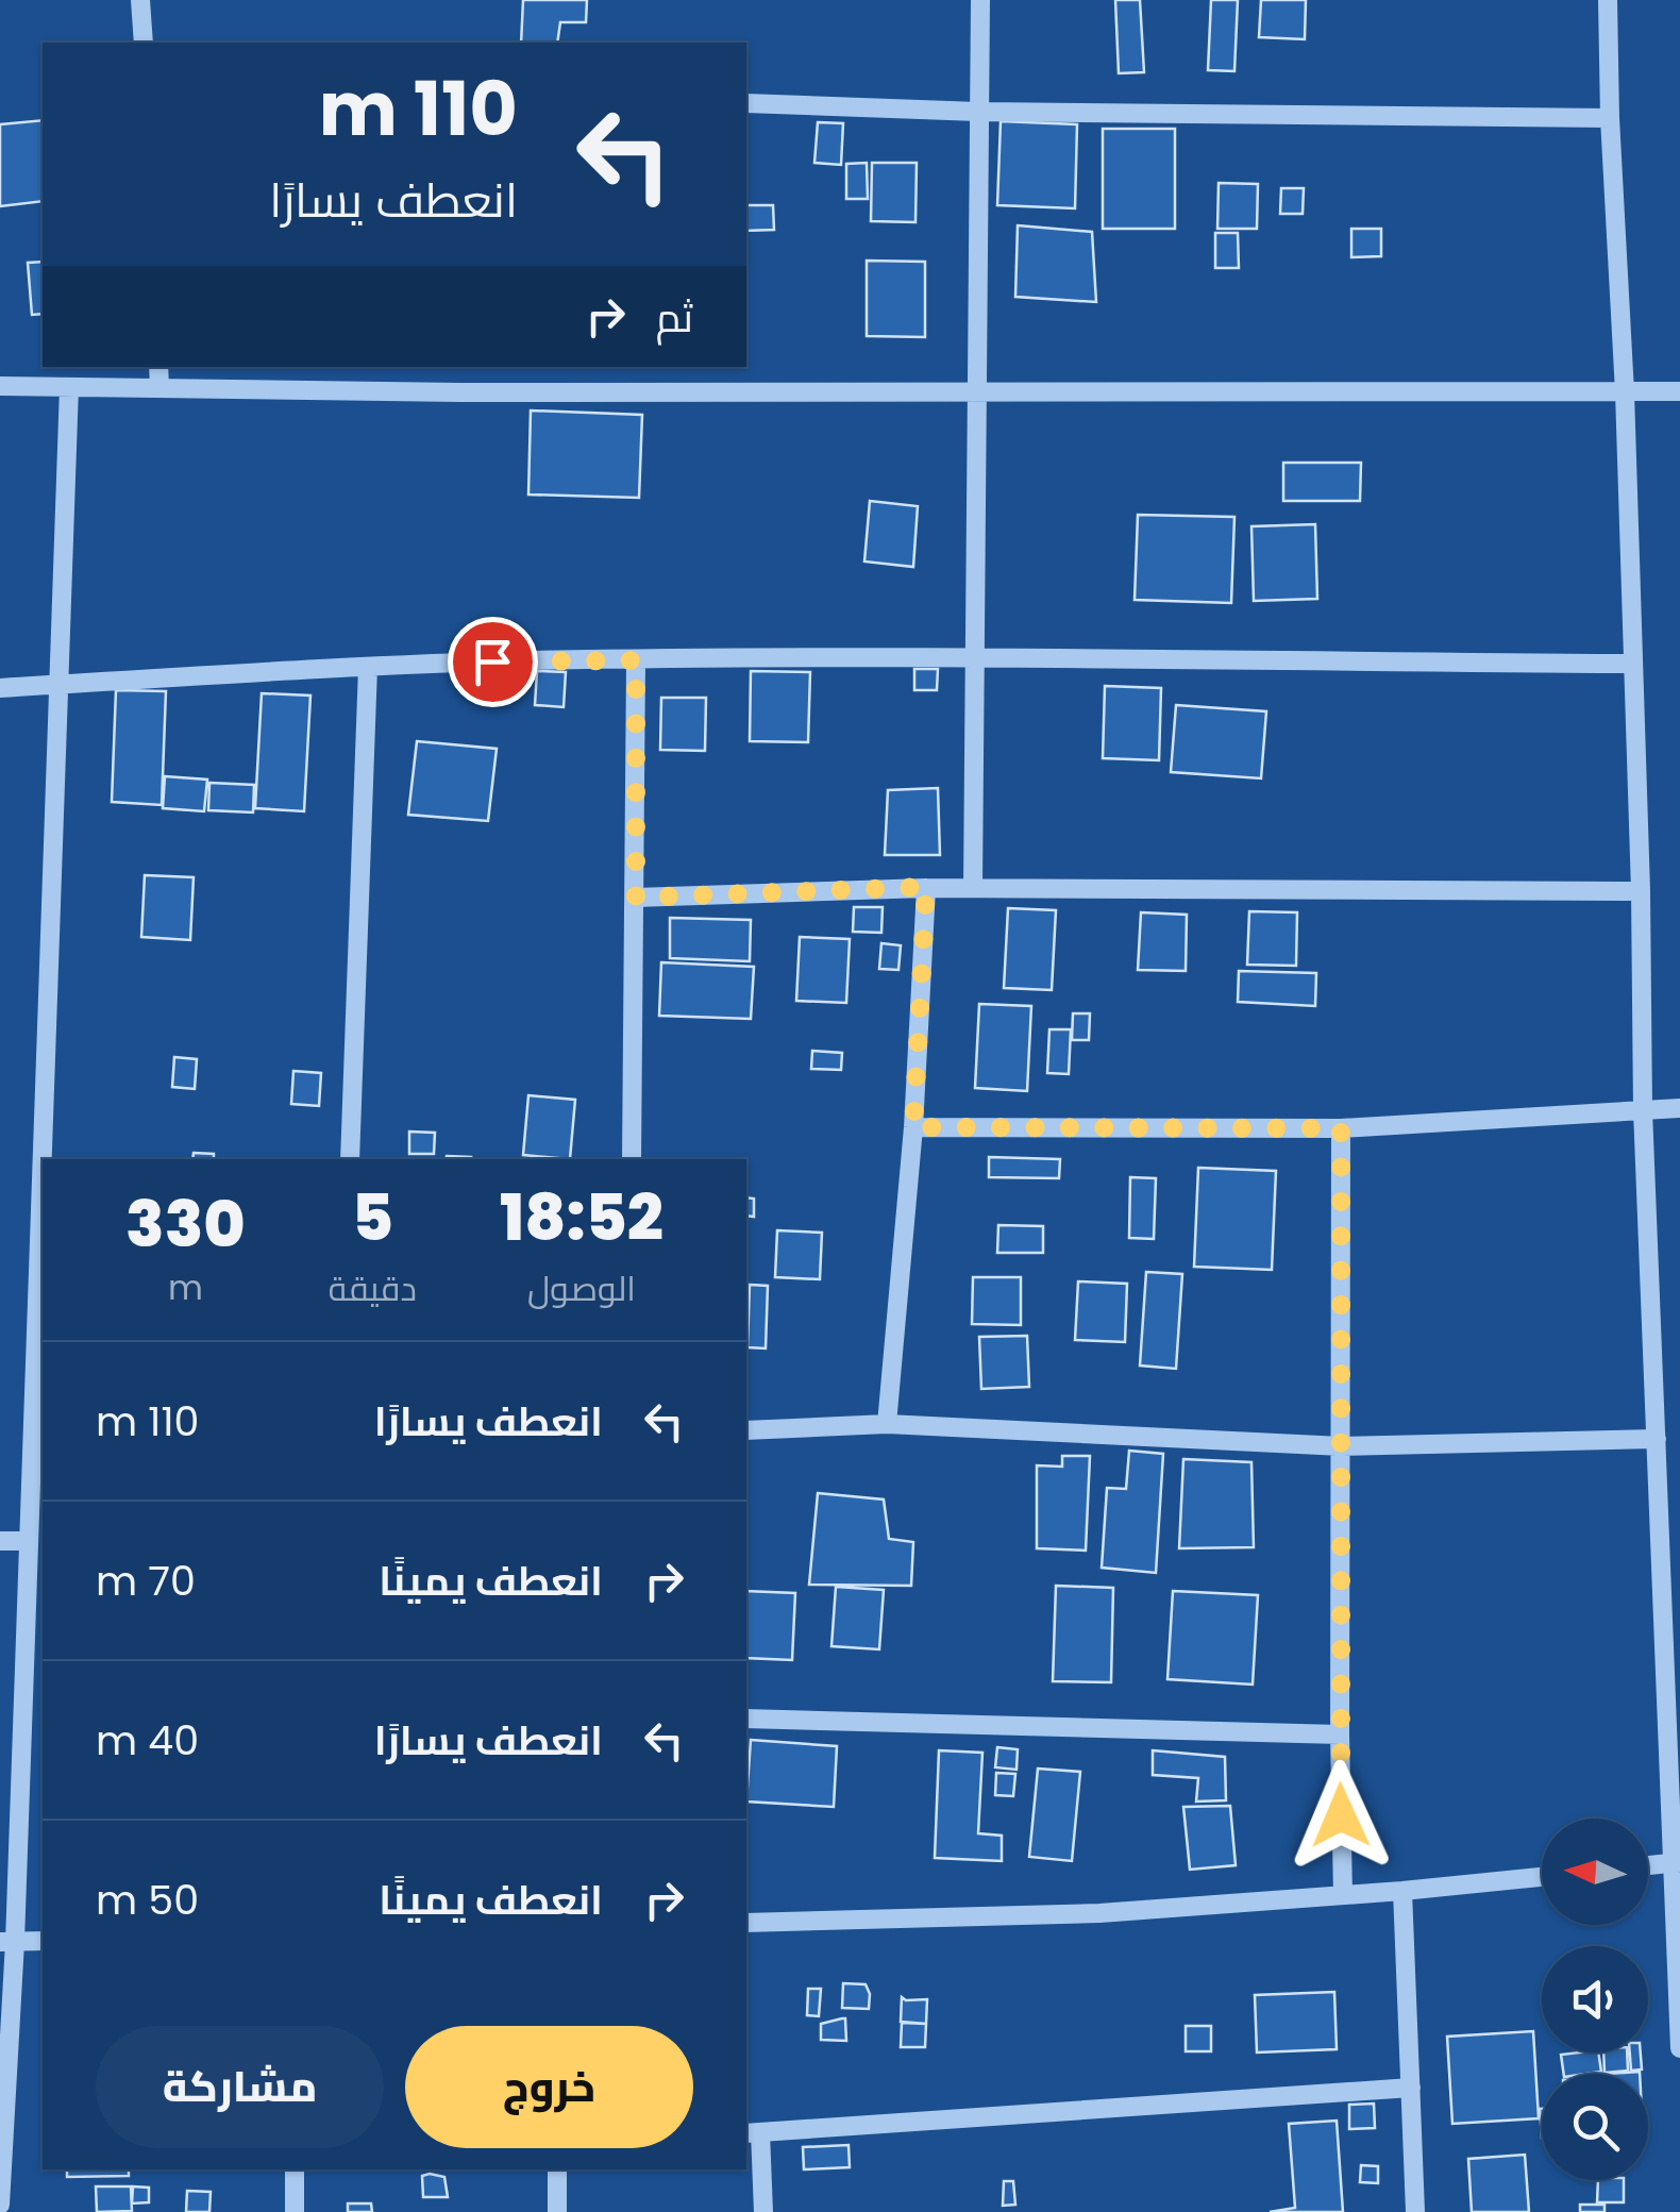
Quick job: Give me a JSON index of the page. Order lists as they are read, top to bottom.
{
  "north": "left",
  "page": {
    "turn": ["110 m", "انعطف يسارًا"],
    "then": "ثم",
    "eta": [
      "18:52",
      "الوصول",
      "5",
      "دقيقة",
      "330",
      "m"
    ],
    "list": [
      {
        "name": "انعطف يسارًا",
        "value": "110 m"
      },
      {
        "name": "انعطف يمينًا",
        "value": "70 m"
      },
      {
        "name": "انعطف يسارًا",
        "value": "40 m"
      },
      {
        "name": "انعطف يمينًا",
        "value": "50 m"
      }
    ],
    "buttons": ["خروج", "مشاركة"]
  }
}
